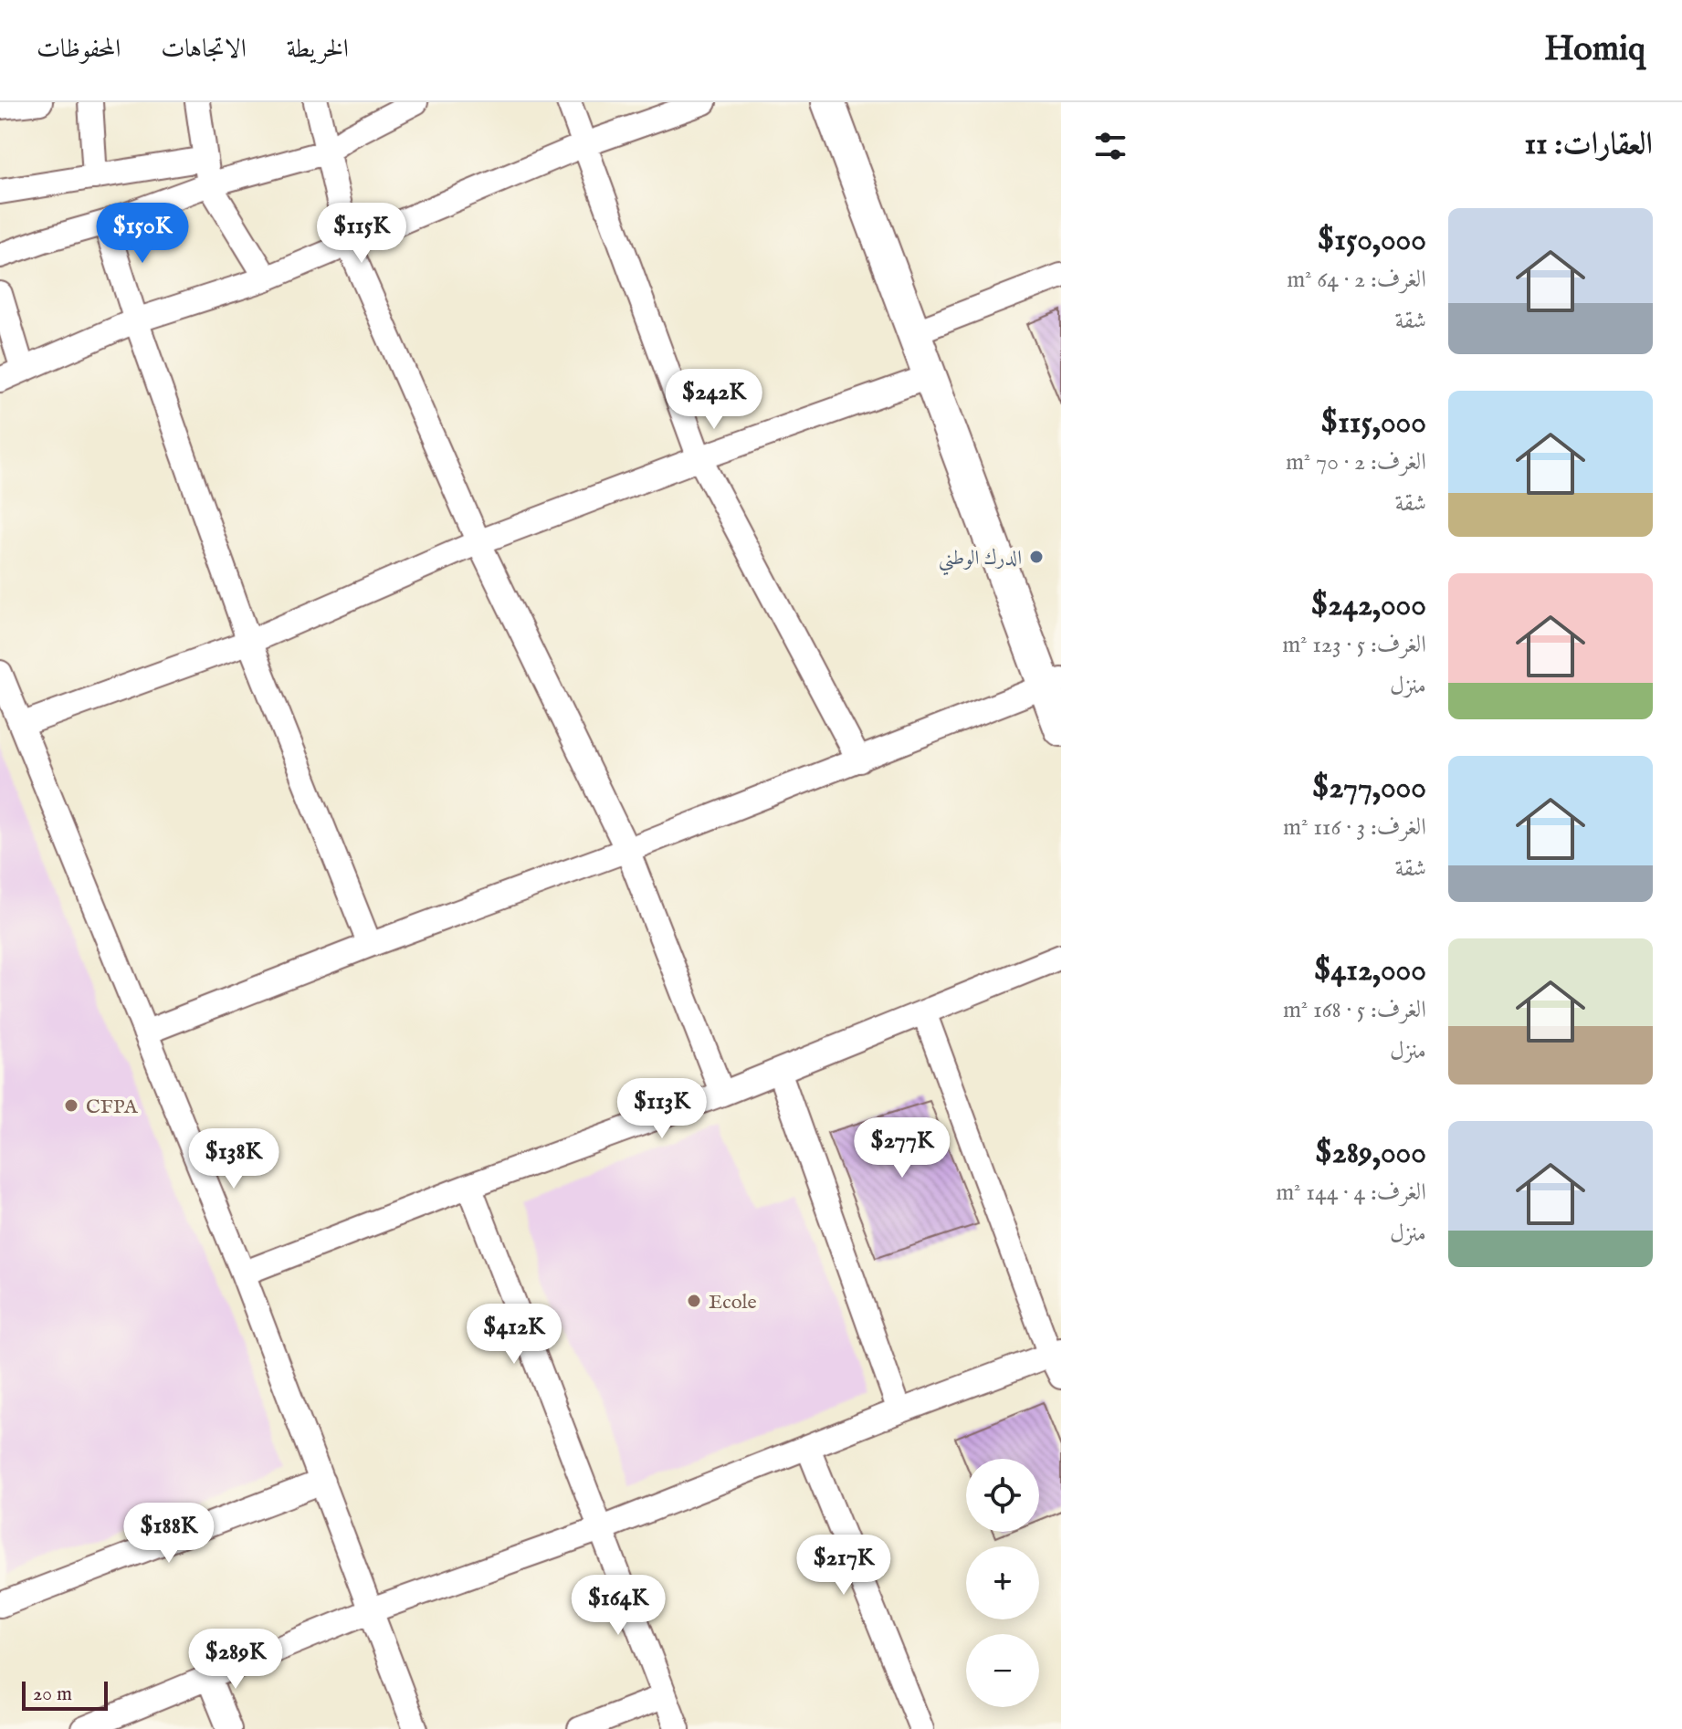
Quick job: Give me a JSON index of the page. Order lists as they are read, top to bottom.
{
  "places": ["الدرك الوطني", "CFPA", "Ecole"],
  "scale_bar": "20 m",
  "page": {
    "header": "Homiq",
    "nav": ["الخريطة", "الاتجاهات", "المحفوظات"],
    "heading": "العقارات: 11",
    "list": [
      {
        "name": "$150,000",
        "note": "الغرف: 2 · 64 m² · شقة"
      },
      {
        "name": "$115,000",
        "note": "الغرف: 2 · 70 m² · شقة"
      },
      {
        "name": "$242,000",
        "note": "الغرف: 5 · 123 m² · منزل"
      },
      {
        "name": "$277,000",
        "note": "الغرف: 3 · 116 m² · شقة"
      },
      {
        "name": "$412,000",
        "note": "الغرف: 5 · 168 m² · منزل"
      },
      {
        "name": "$289,000",
        "note": "الغرف: 4 · 144 m² · منزل"
      }
    ],
    "price": [
      "$150K",
      "$115K",
      "$242K",
      "$113K",
      "$277K",
      "$138K",
      "$412K",
      "$188K",
      "$217K",
      "$164K",
      "$289K"
    ],
    "map_buttons": ["+", "−"],
    "scale": "20 m"
  }
}
